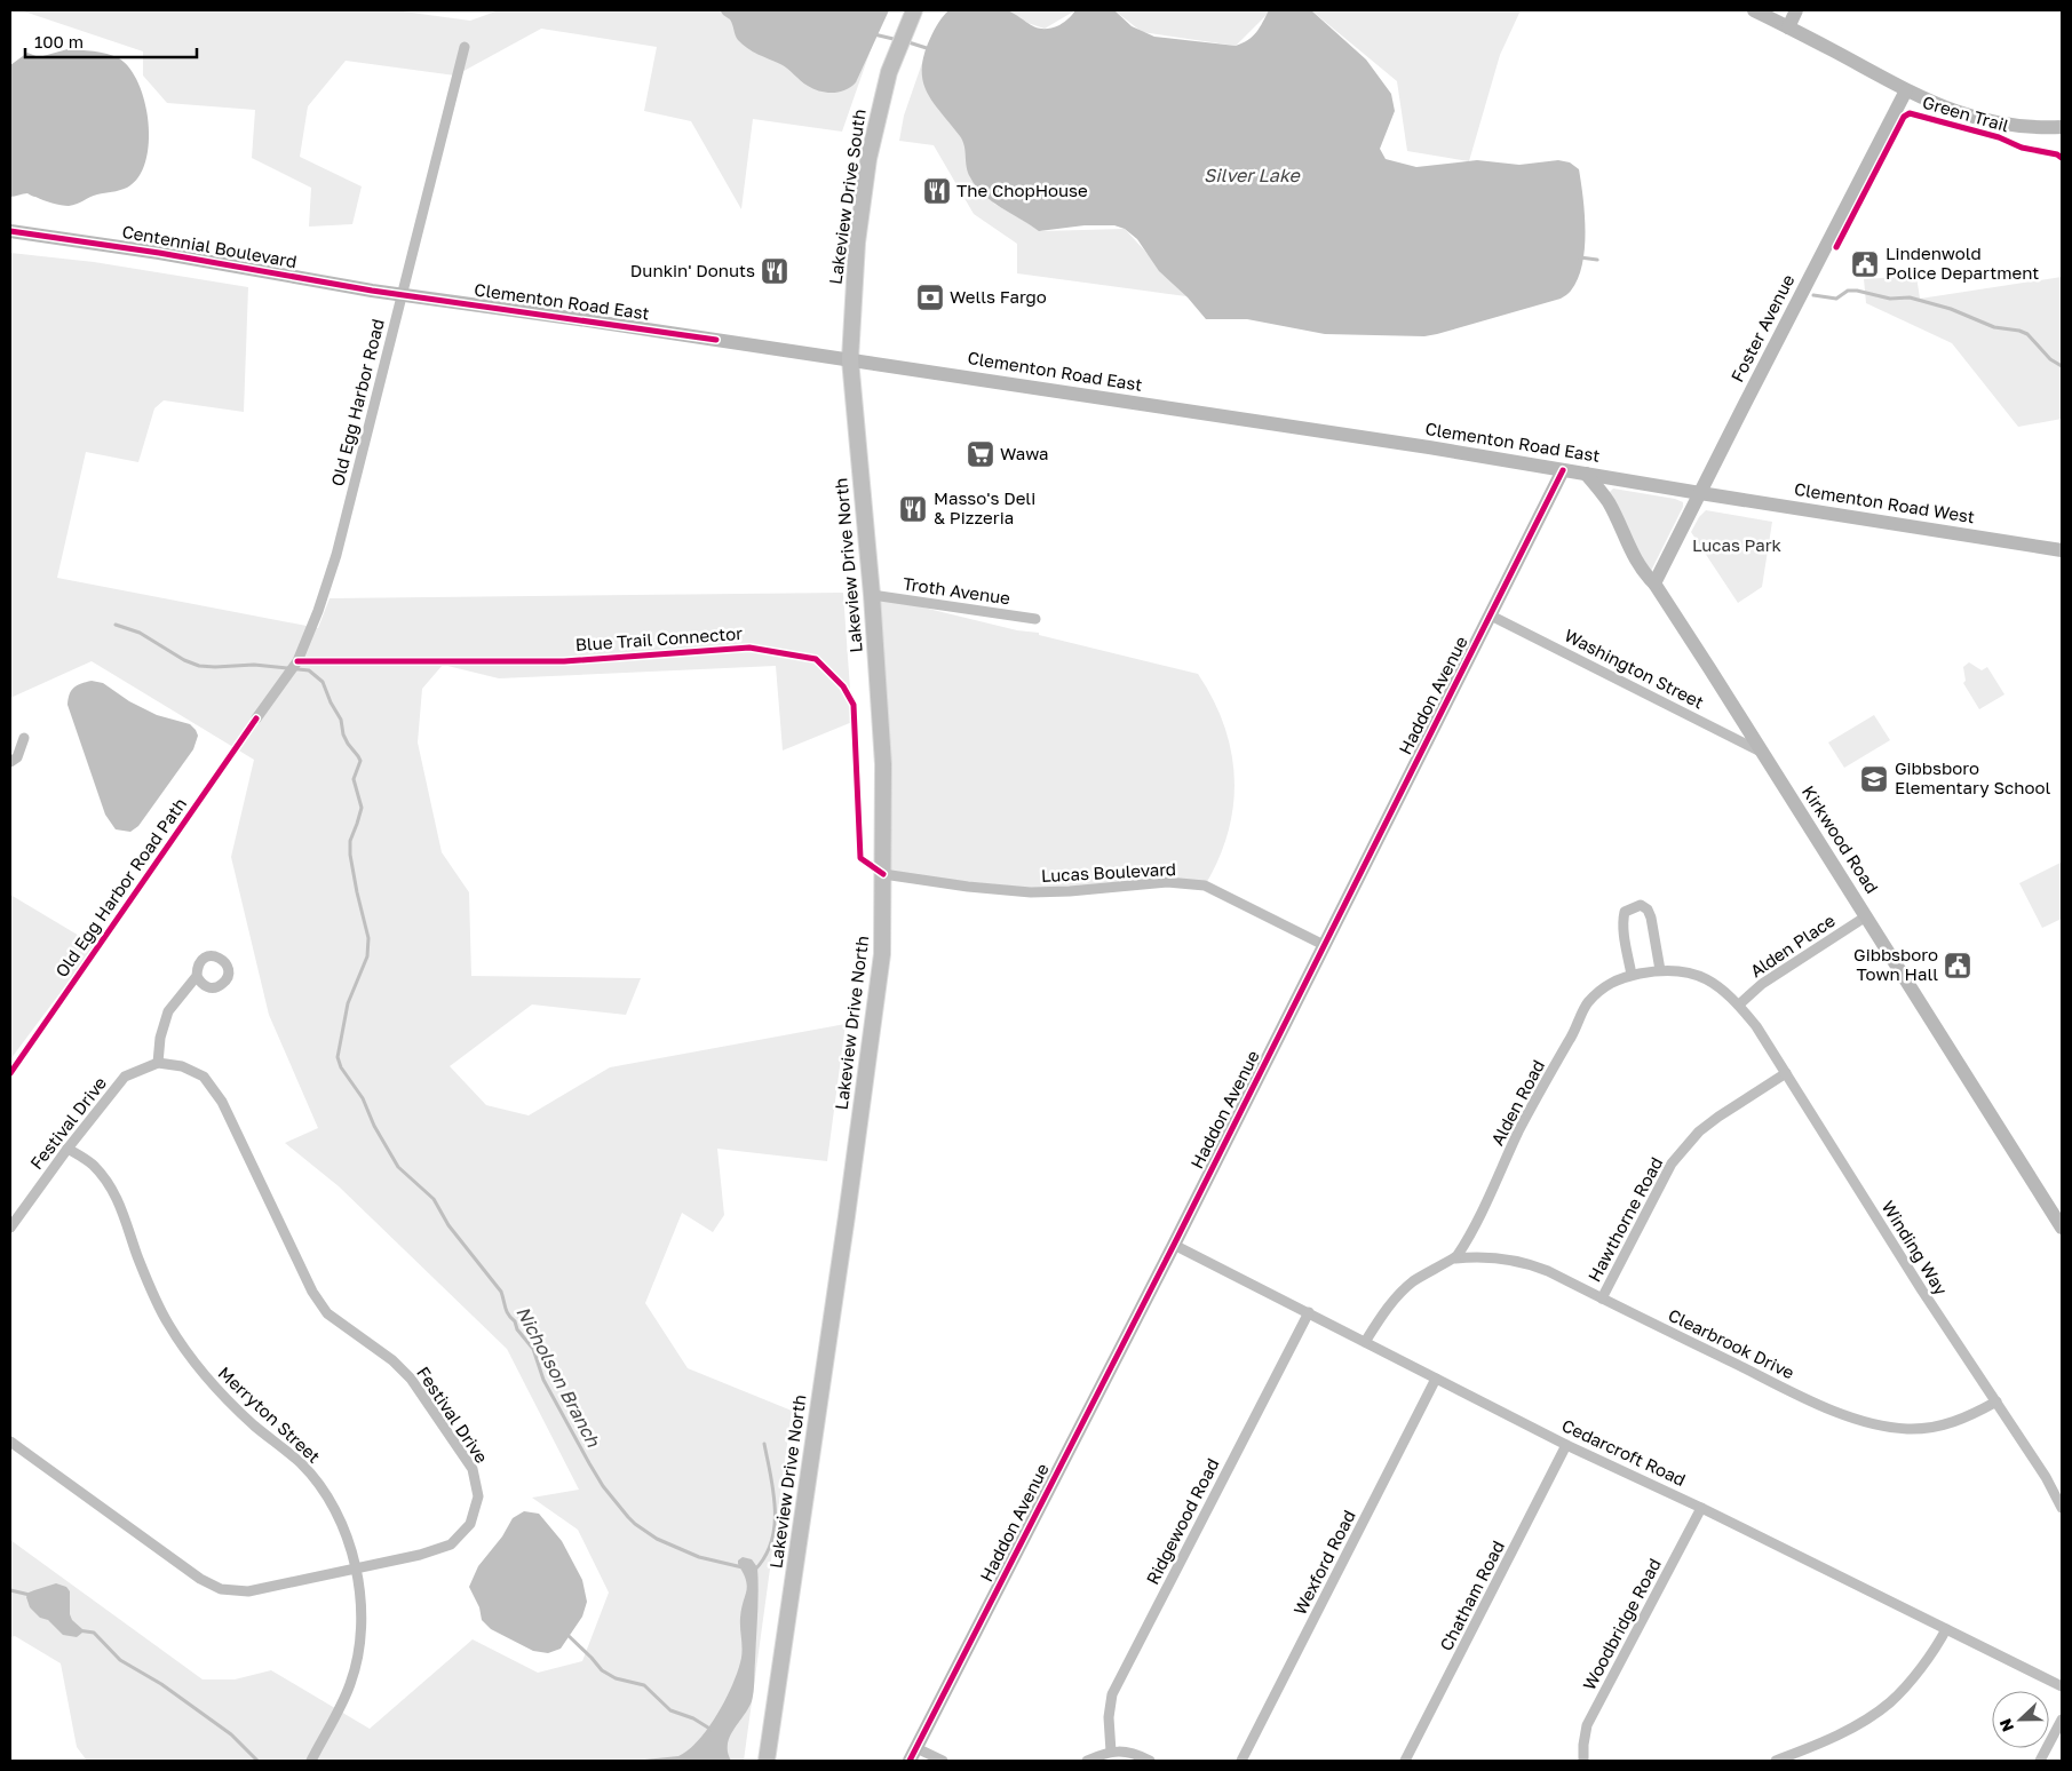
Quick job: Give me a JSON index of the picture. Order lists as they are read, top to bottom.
{
  "streets": {
    "main road": ["Lakeview Drive South", "Lakeview Drive North"],
    "street": [
      "Centennial Boulevard",
      "Clementon Road East",
      "Foster Avenue",
      "Old Egg Harbor Road",
      "Clementon Road West",
      "Troth Avenue",
      "Washington Street",
      "Haddon Avenue",
      "Kirkwood Road",
      "Lucas Boulevard",
      "Alden Place",
      "Alden Road",
      "Festival Drive",
      "Hawthorne Road",
      "Winding Way",
      "Clearbrook Drive",
      "Merryton Street",
      "Cedarcroft Road",
      "Ridgewood Road",
      "Wexford Road",
      "Chatham Road",
      "Woodbridge Road"
    ],
    "cycle path": ["Green Trail", "Blue Trail Connector", "Old Egg Harbor Road Path"]
  },
  "crossings": [
    ["Lakeview Drive South", "Clementon Road East"],
    ["Lakeview Drive South", "Lakeview Drive North"],
    ["Centennial Boulevard", "Clementon Road East"],
    ["Centennial Boulevard", "Old Egg Harbor Road"],
    ["Clementon Road East", "Foster Avenue"],
    ["Clementon Road East", "Old Egg Harbor Road"],
    ["Clementon Road East", "Clementon Road West"],
    ["Clementon Road East", "Lakeview Drive North"],
    ["Clementon Road East", "Haddon Avenue"],
    ["Clementon Road East", "Kirkwood Road"],
    ["Foster Avenue", "Clementon Road West"],
    ["Foster Avenue", "Kirkwood Road"],
    ["Lakeview Drive North", "Troth Avenue"],
    ["Lakeview Drive North", "Lucas Boulevard"],
    ["Washington Street", "Haddon Avenue"],
    ["Washington Street", "Kirkwood Road"],
    ["Haddon Avenue", "Lucas Boulevard"],
    ["Haddon Avenue", "Cedarcroft Road"],
    ["Kirkwood Road", "Alden Place"],
    ["Alden Place", "Alden Road"],
    ["Alden Place", "Winding Way"],
    ["Alden Road", "Winding Way"],
    ["Alden Road", "Clearbrook Drive"],
    ["Festival Drive", "Merryton Street"],
    ["Hawthorne Road", "Winding Way"],
    ["Hawthorne Road", "Clearbrook Drive"],
    ["Winding Way", "Clearbrook Drive"],
    ["Cedarcroft Road", "Ridgewood Road"],
    ["Cedarcroft Road", "Wexford Road"],
    ["Cedarcroft Road", "Chatham Road"],
    ["Cedarcroft Road", "Woodbridge Road"]
  ],
  "water": ["Silver Lake", "Nicholson Branch"],
  "parks": ["Lucas Park"],
  "places": {
    "restaurant": ["The ChopHouse", "Dunkin' Donuts", "Masso's Deli & Pizzeria"],
    "public building": ["Lindenwold Police Department", "Gibbsboro Town Hall"],
    "bank": ["Wells Fargo"],
    "supermarket": ["Wawa"],
    "school or university": ["Gibbsboro Elementary School"]
  },
  "scale_bar": "100 m",
  "north": "left"
}
